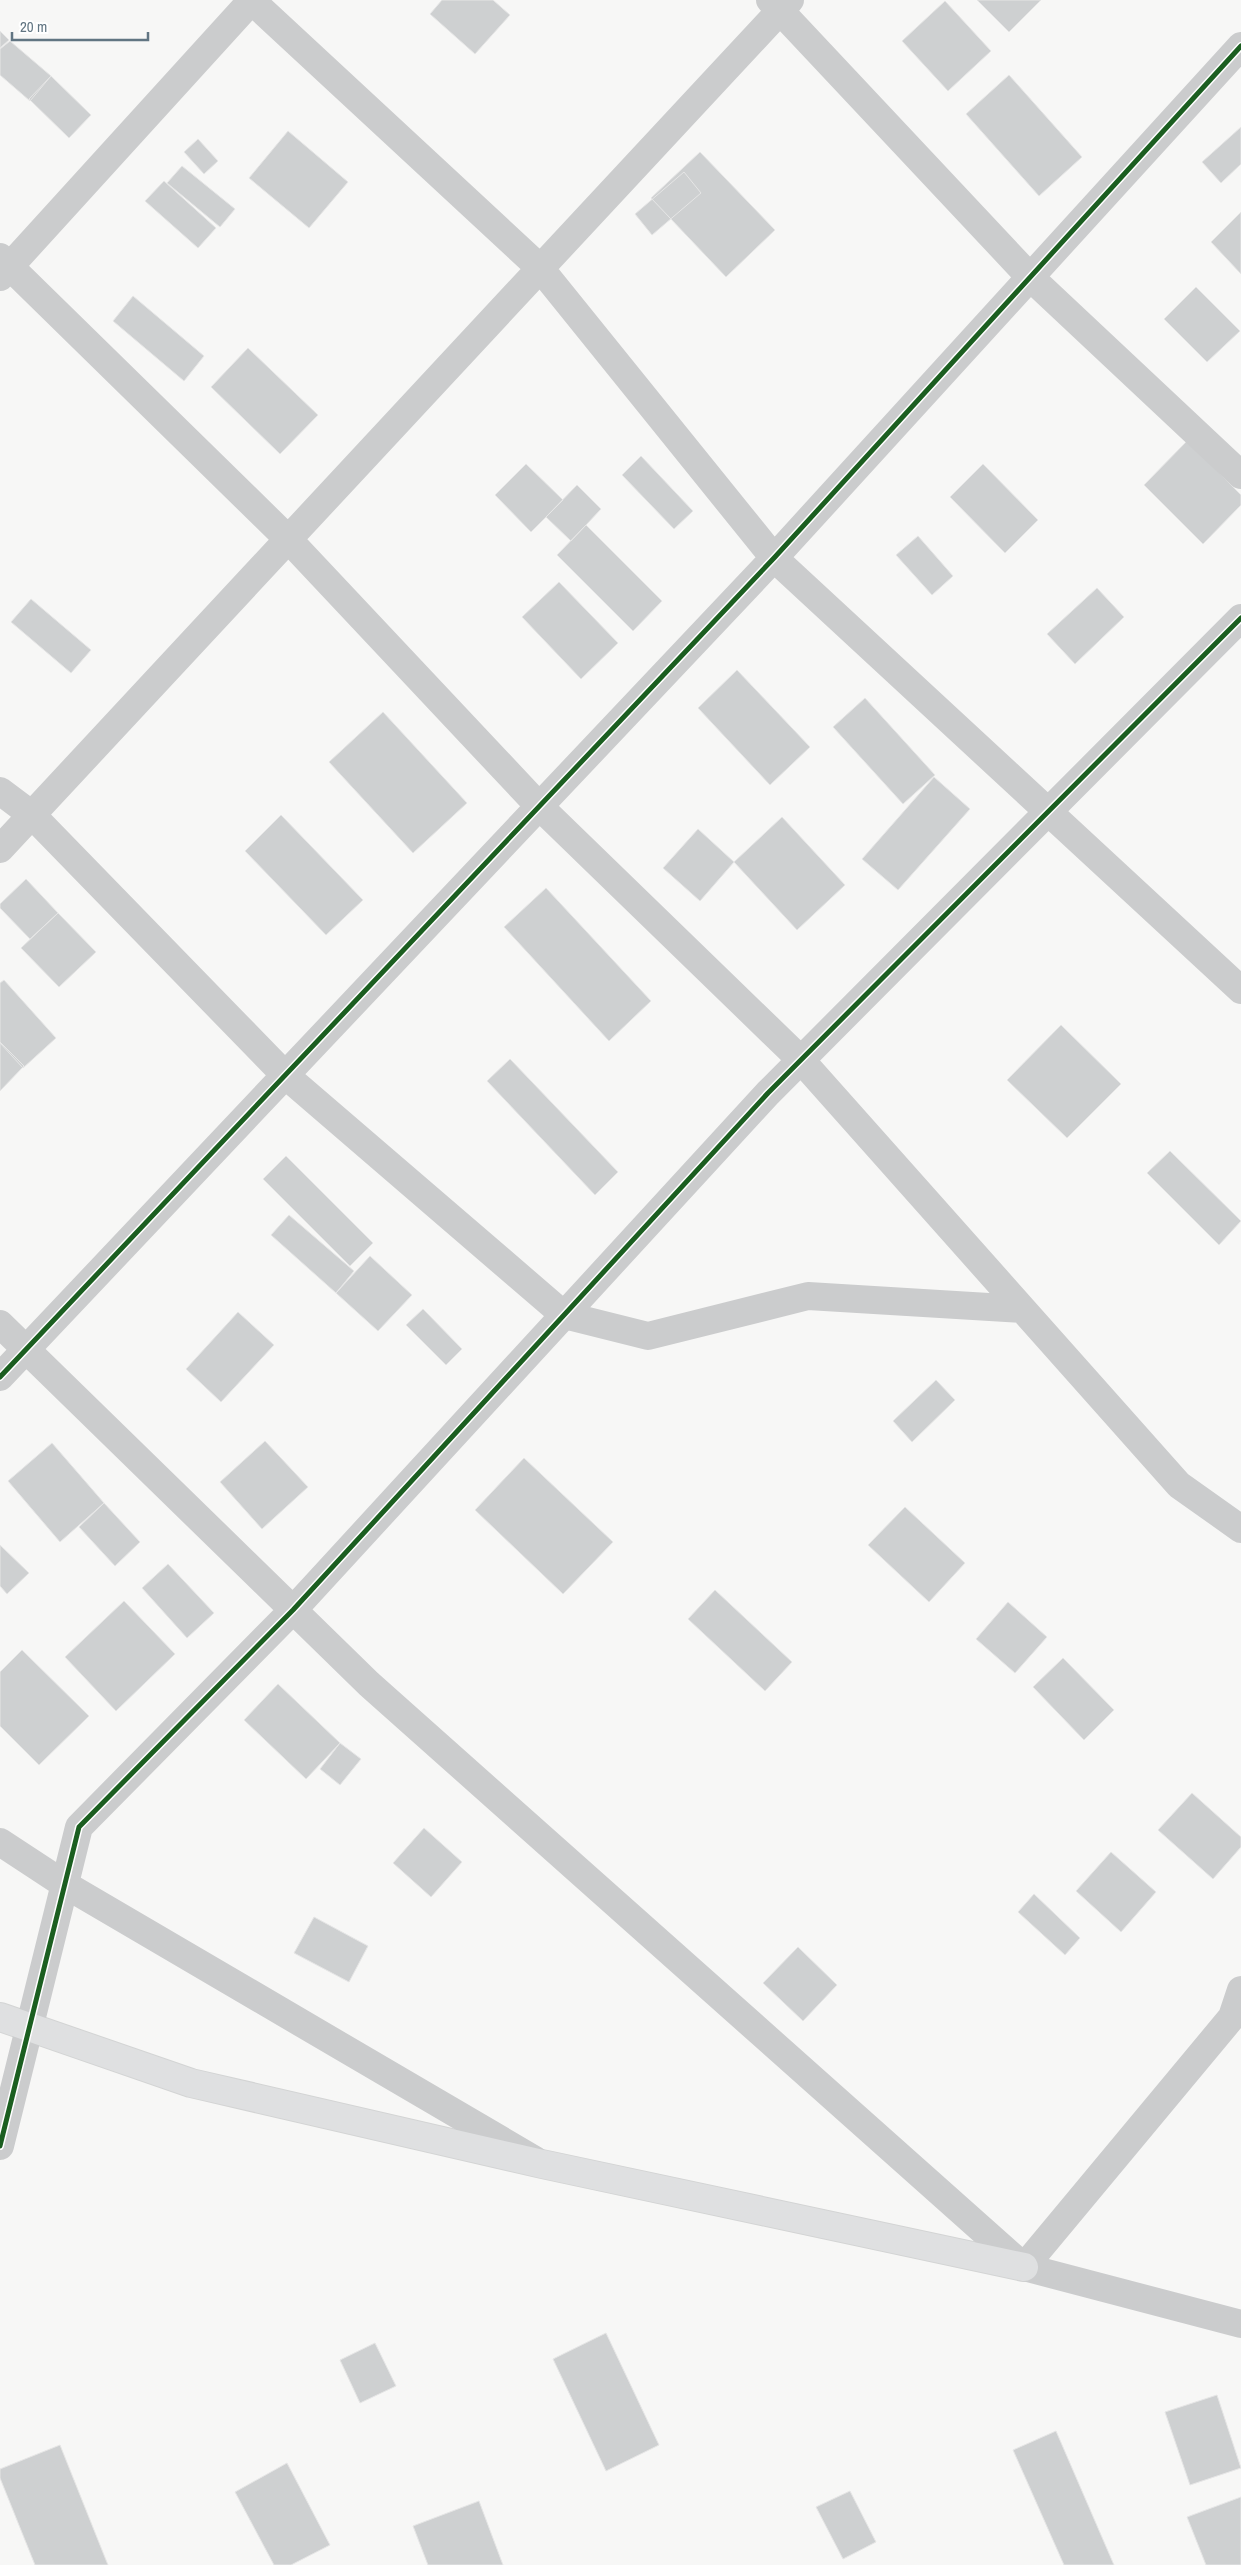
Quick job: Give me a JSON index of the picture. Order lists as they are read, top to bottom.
{
  "scale_bar": "20 m"
}
